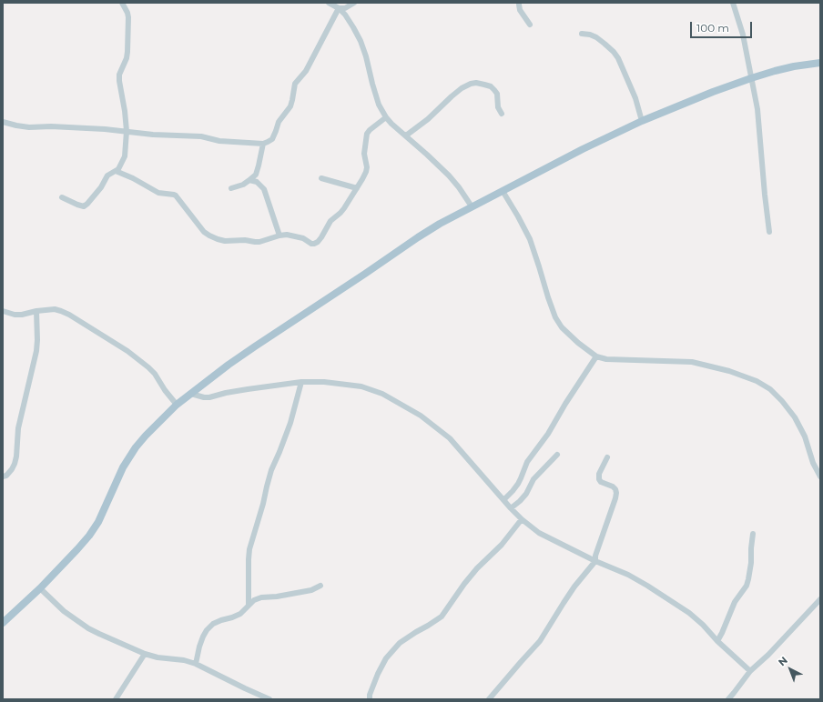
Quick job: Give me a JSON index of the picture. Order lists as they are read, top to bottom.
{
  "scale_bar": "100 m",
  "north": "top left"
}
